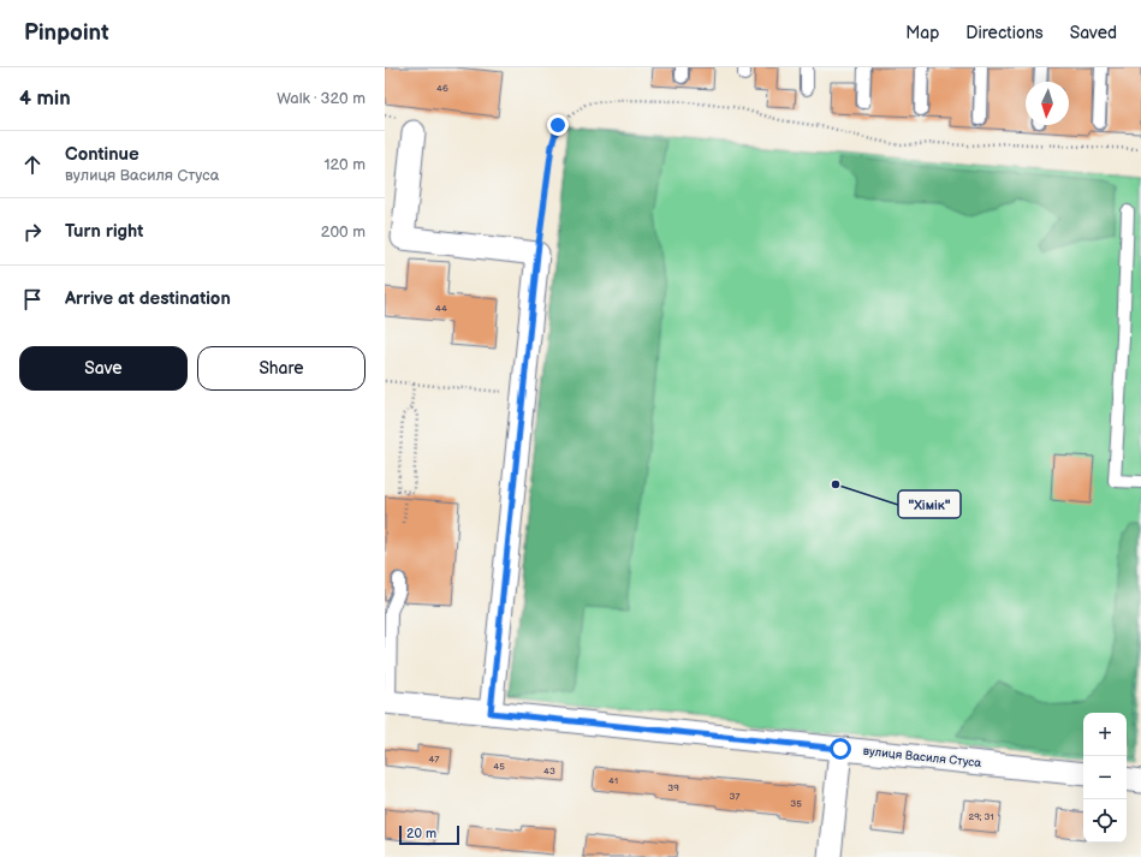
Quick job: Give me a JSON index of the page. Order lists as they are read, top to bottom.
{
  "streets": {
    "street": ["вулиця Василя Стуса"]
  },
  "places": ["\"Хімік\""],
  "house_numbers": [
    "46",
    "44",
    "47",
    "45",
    "43",
    "41",
    "39",
    "37",
    "35",
    "29; 31"
  ],
  "scale_bar": "20 m",
  "north": "bottom",
  "page": {
    "header": "Pinpoint",
    "nav": ["Map", "Directions", "Saved"],
    "heading": ["4 min", "Walk · 320 m"],
    "list": [
      ["Continue", "вулиця Василя Стуса", "120 m"],
      ["Turn right", "200 m"],
      "Arrive at destination"
    ],
    "buttons": ["Save", "Share"],
    "map_buttons": ["+", "−"],
    "scale": "20 m"
  }
}
